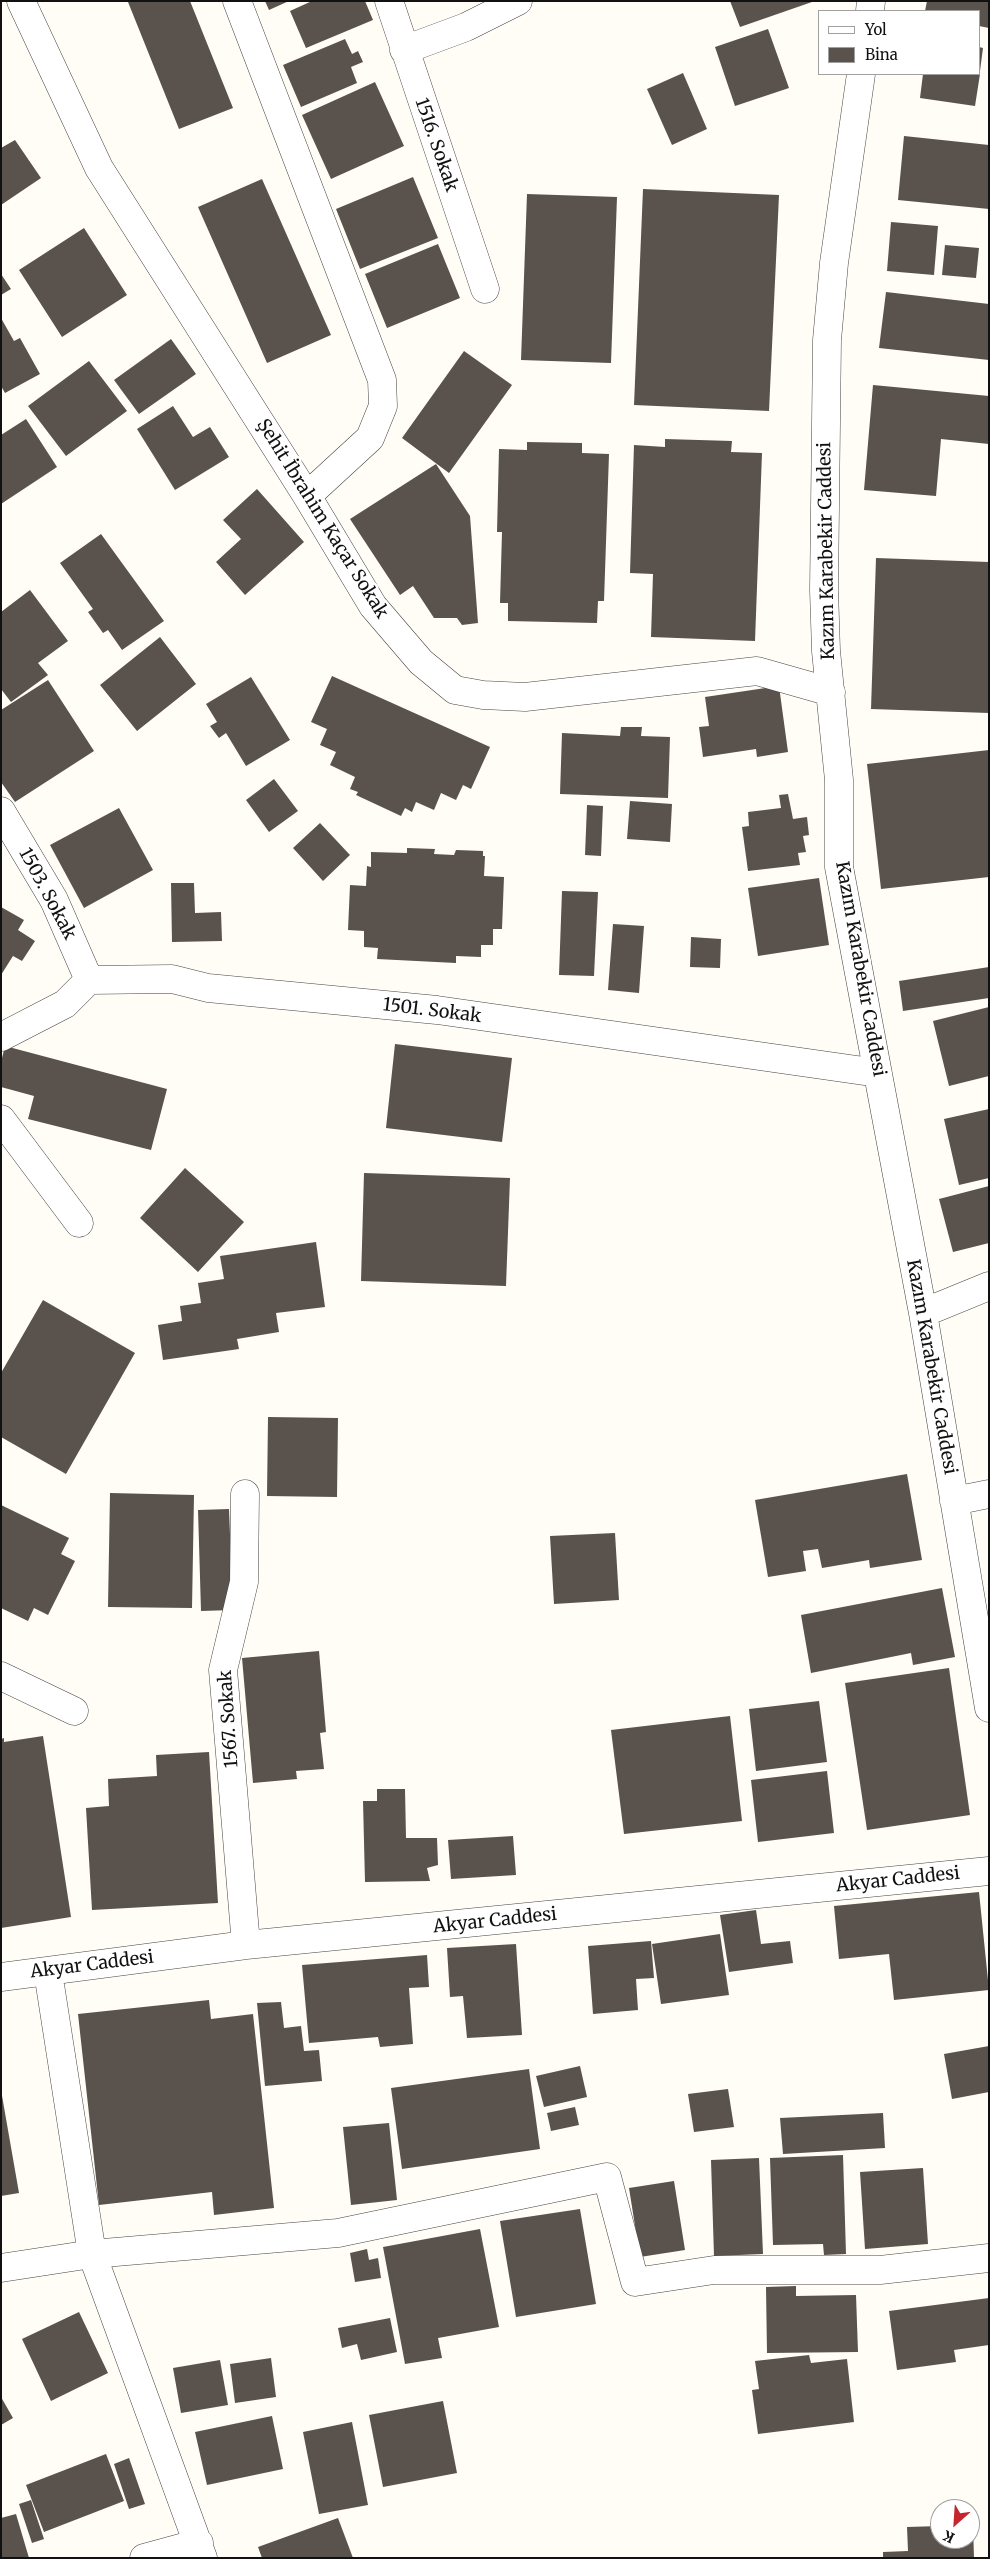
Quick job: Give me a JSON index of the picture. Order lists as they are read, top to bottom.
{
  "streets": {
    "street": [
      "1516. Sokak",
      "Şehit İbrahim Kaçar Sokak",
      "Kazım Karabekir Caddesi",
      "1503. Sokak",
      "1501. Sokak",
      "1567. Sokak",
      "Akyar Caddesi"
    ]
  },
  "crossings": [
    ["Şehit İbrahim Kaçar Sokak", "Kazım Karabekir Caddesi"],
    ["Kazım Karabekir Caddesi", "1501. Sokak"],
    ["1503. Sokak", "1501. Sokak"],
    ["1567. Sokak", "Akyar Caddesi"]
  ],
  "legend": ["Yol", "Bina"],
  "north": "bottom left"
}
